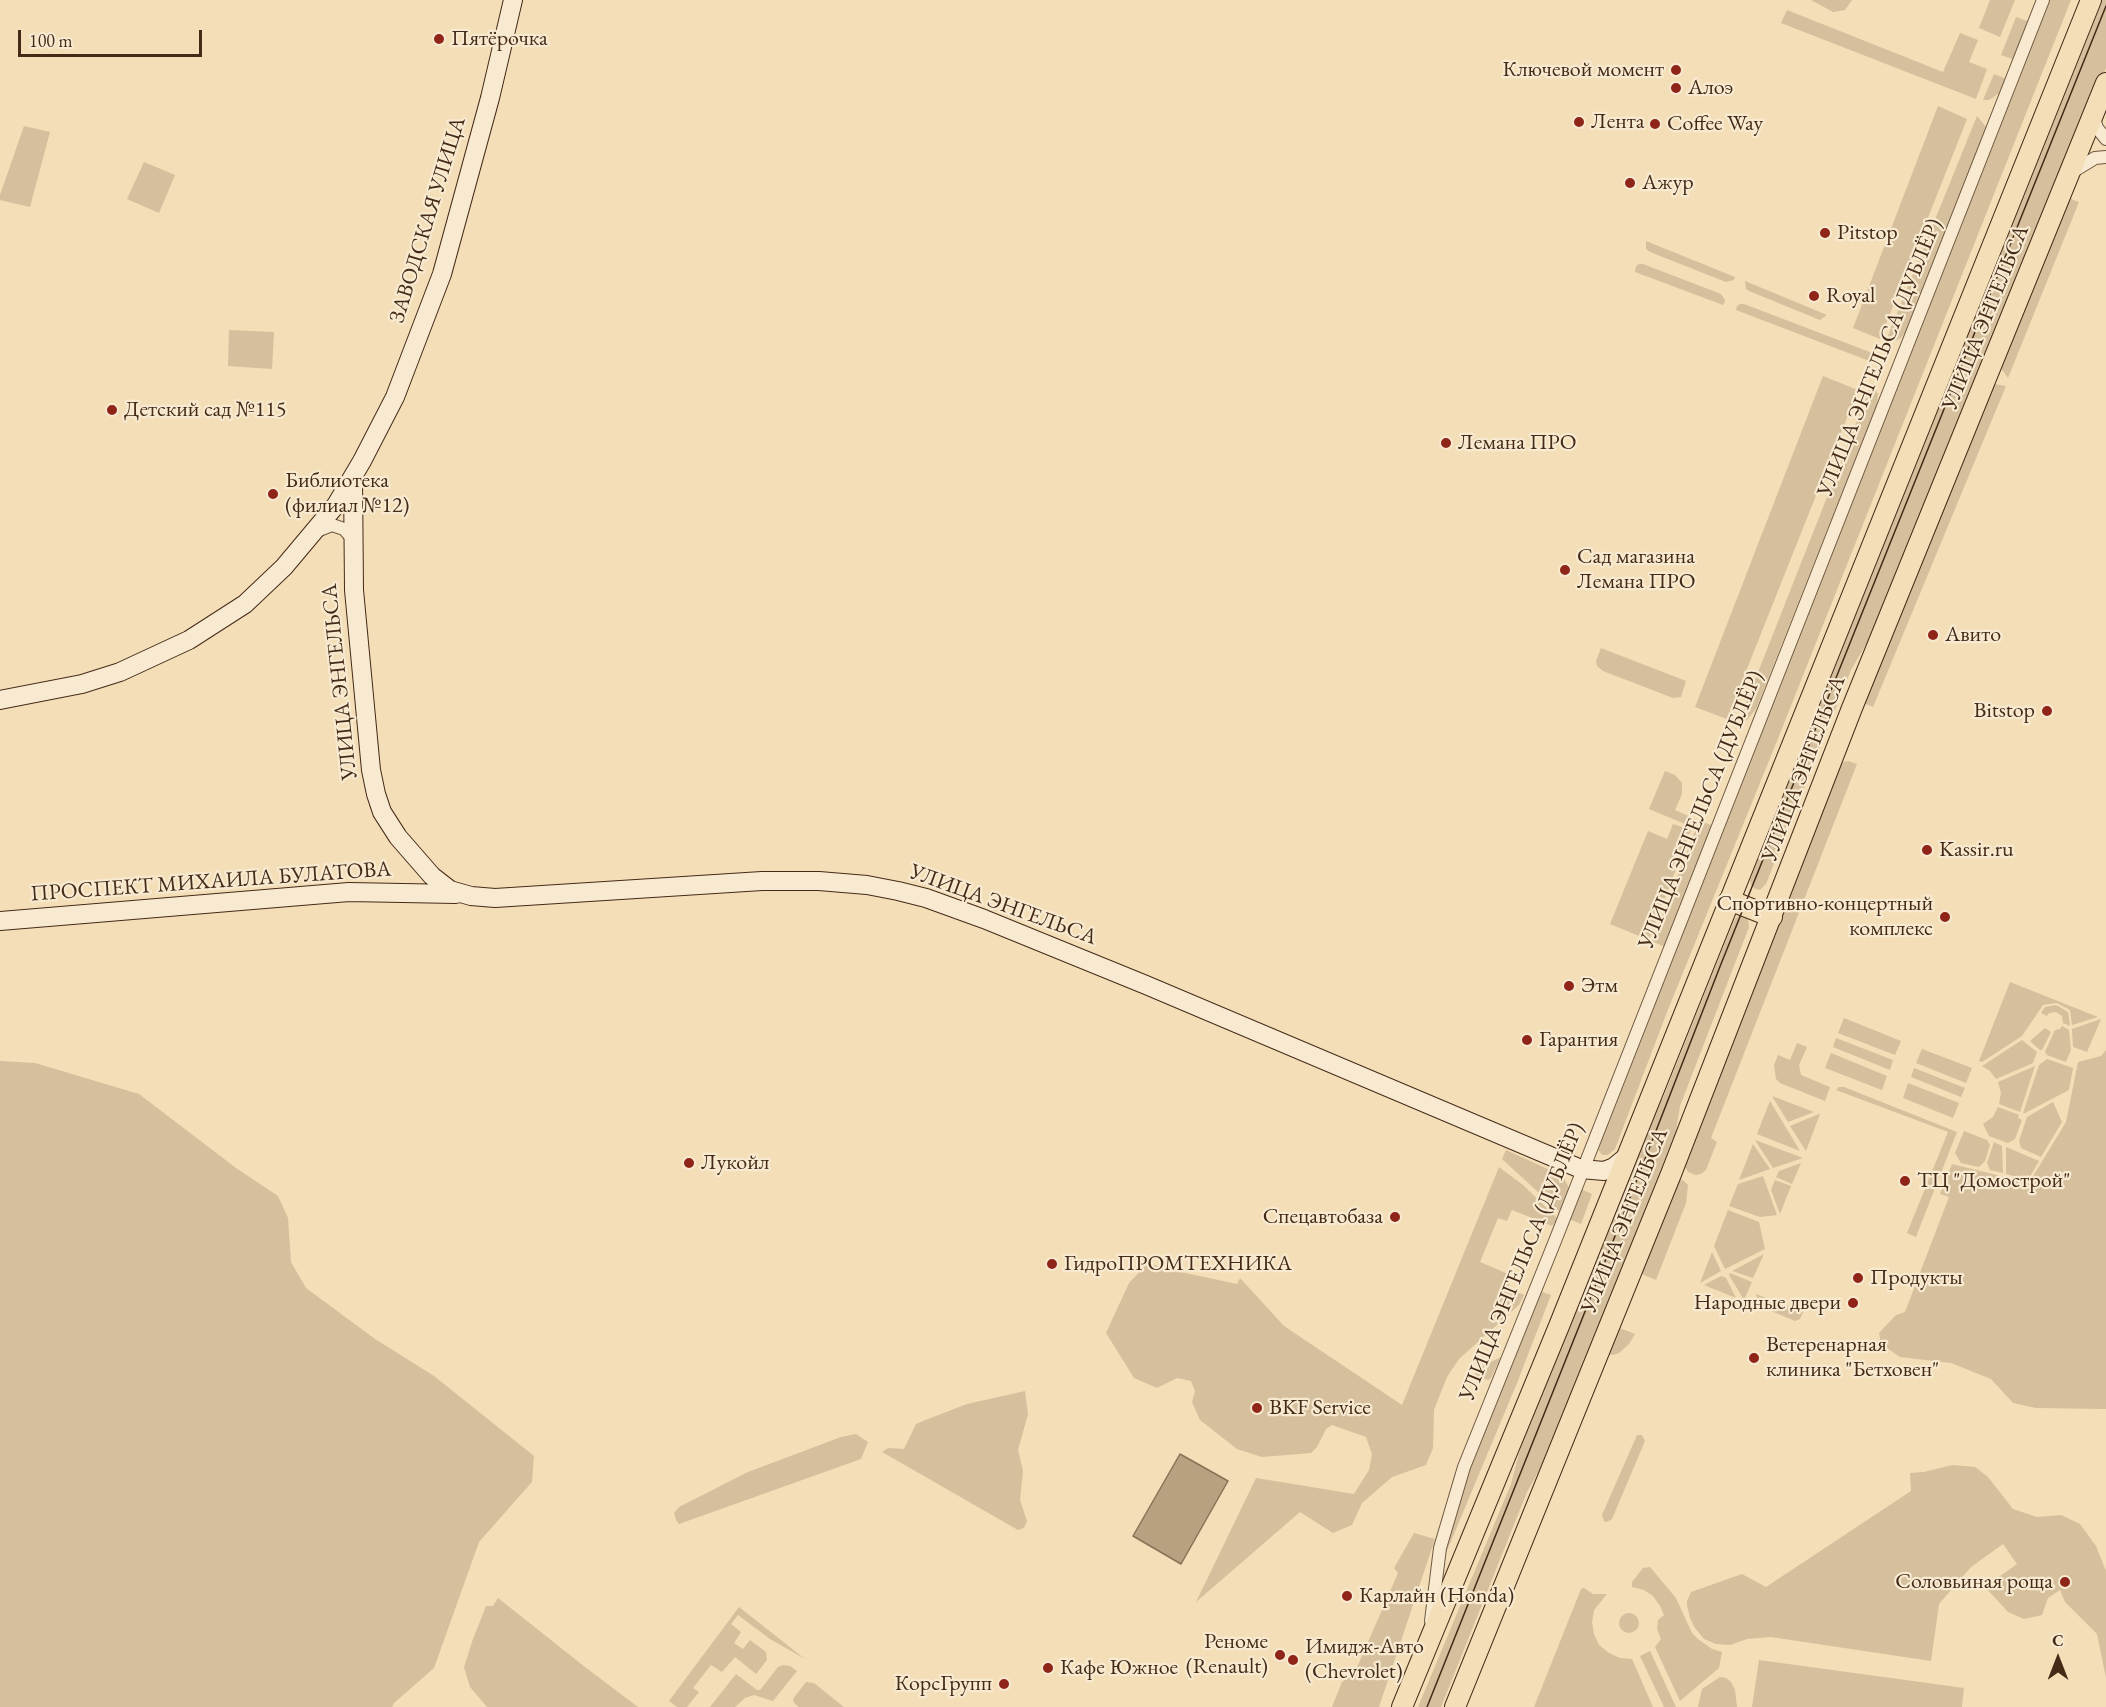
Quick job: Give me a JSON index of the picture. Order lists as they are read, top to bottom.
{
  "streets": {
    "main road": ["УЛИЦА ЭНГЕЛЬСА"],
    "street": ["ЗАВОДСКАЯ УЛИЦА", "УЛИЦА ЭНГЕЛЬСА (ДУБЛЁР)", "ПРОСПЕКТ МИХАИЛА БУЛАТОВА"]
  },
  "crossings": [
    ["ЗАВОДСКАЯ УЛИЦА", "УЛИЦА ЭНГЕЛЬСА"],
    ["УЛИЦА ЭНГЕЛЬСА", "УЛИЦА ЭНГЕЛЬСА (ДУБЛЁР)"],
    ["УЛИЦА ЭНГЕЛЬСА", "ПРОСПЕКТ МИХАИЛА БУЛАТОВА"]
  ],
  "places": [
    "Пятёрочка",
    "Ключевой момент",
    "Алоэ",
    "Лента",
    "Coffee Way",
    "Ажур",
    "Pitstop",
    "Royal",
    "Детский сад №115",
    "Лемана ПРО",
    "Библиотека (филиал №12)",
    "Сад магазина Лемана ПРО",
    "Авито",
    "Bitstop",
    "Kassir.ru",
    "Спортивно-концертный комплекс",
    "Этм",
    "Гарантия",
    "Лукойл",
    "ТЦ \"Домострой\"",
    "Спецавтобаза",
    "ГидроПРОМТЕХНИКА",
    "Продукты",
    "Народные двери",
    "Ветеренарная клиника \"Бетховен\"",
    "BKF Service",
    "Соловьиная роща",
    "Карлайн (Honda)",
    "Реноме (Renault)",
    "Имидж-Авто (Chevrolet)",
    "Кафе Южное",
    "КорсГрупп"
  ],
  "scale_bar": "100 m",
  "north": "top"
}
